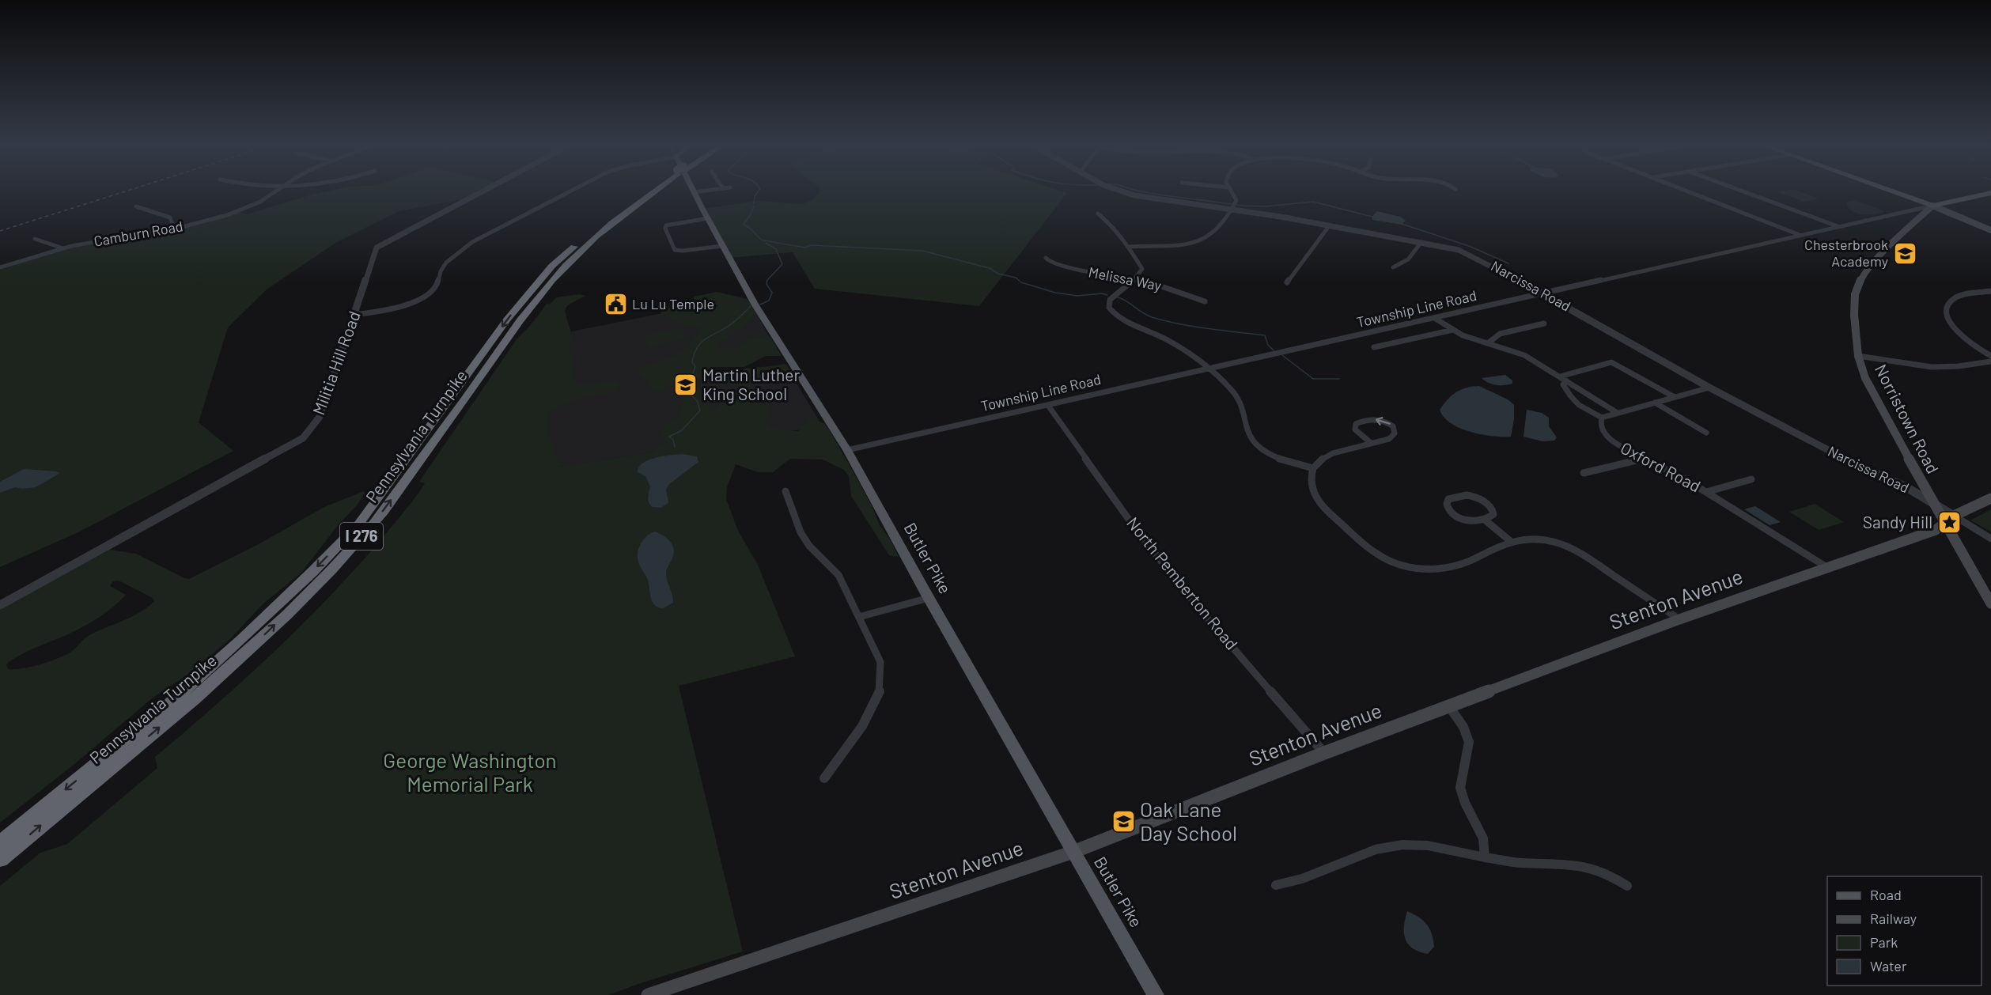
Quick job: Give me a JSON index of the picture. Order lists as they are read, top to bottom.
{
  "streets": {
    "highway": ["Pennsylvania Turnpike", "I 276"],
    "main road": [
      "Township Line Road",
      "Norristown Road",
      "Butler Pike",
      "Stenton Avenue"
    ],
    "street": [
      "Camburn Road",
      "Melissa Way",
      "Narcissa Road",
      "Militia Hill Road",
      "Oxford Road",
      "North Pemberton Road"
    ]
  },
  "crossings": [
    ["Narcissa Road", "Township Line Road"],
    ["Narcissa Road", "Norristown Road"],
    ["Township Line Road", "Norristown Road"],
    ["Township Line Road", "Butler Pike"],
    ["Township Line Road", "North Pemberton Road"],
    ["Norristown Road", "Stenton Avenue"],
    ["Oxford Road", "Stenton Avenue"],
    ["Butler Pike", "Stenton Avenue"],
    ["North Pemberton Road", "Stenton Avenue"]
  ],
  "parks": ["George Washington Memorial Park"],
  "places": {
    "school or university": ["Chesterbrook Academy", "Martin Luther King School", "Oak Lane Day School"],
    "public building": ["Lu Lu Temple"],
    "place": ["Sandy Hill"]
  },
  "legend": [
    "Road",
    "Railway",
    "Park",
    "Water"
  ]
}
